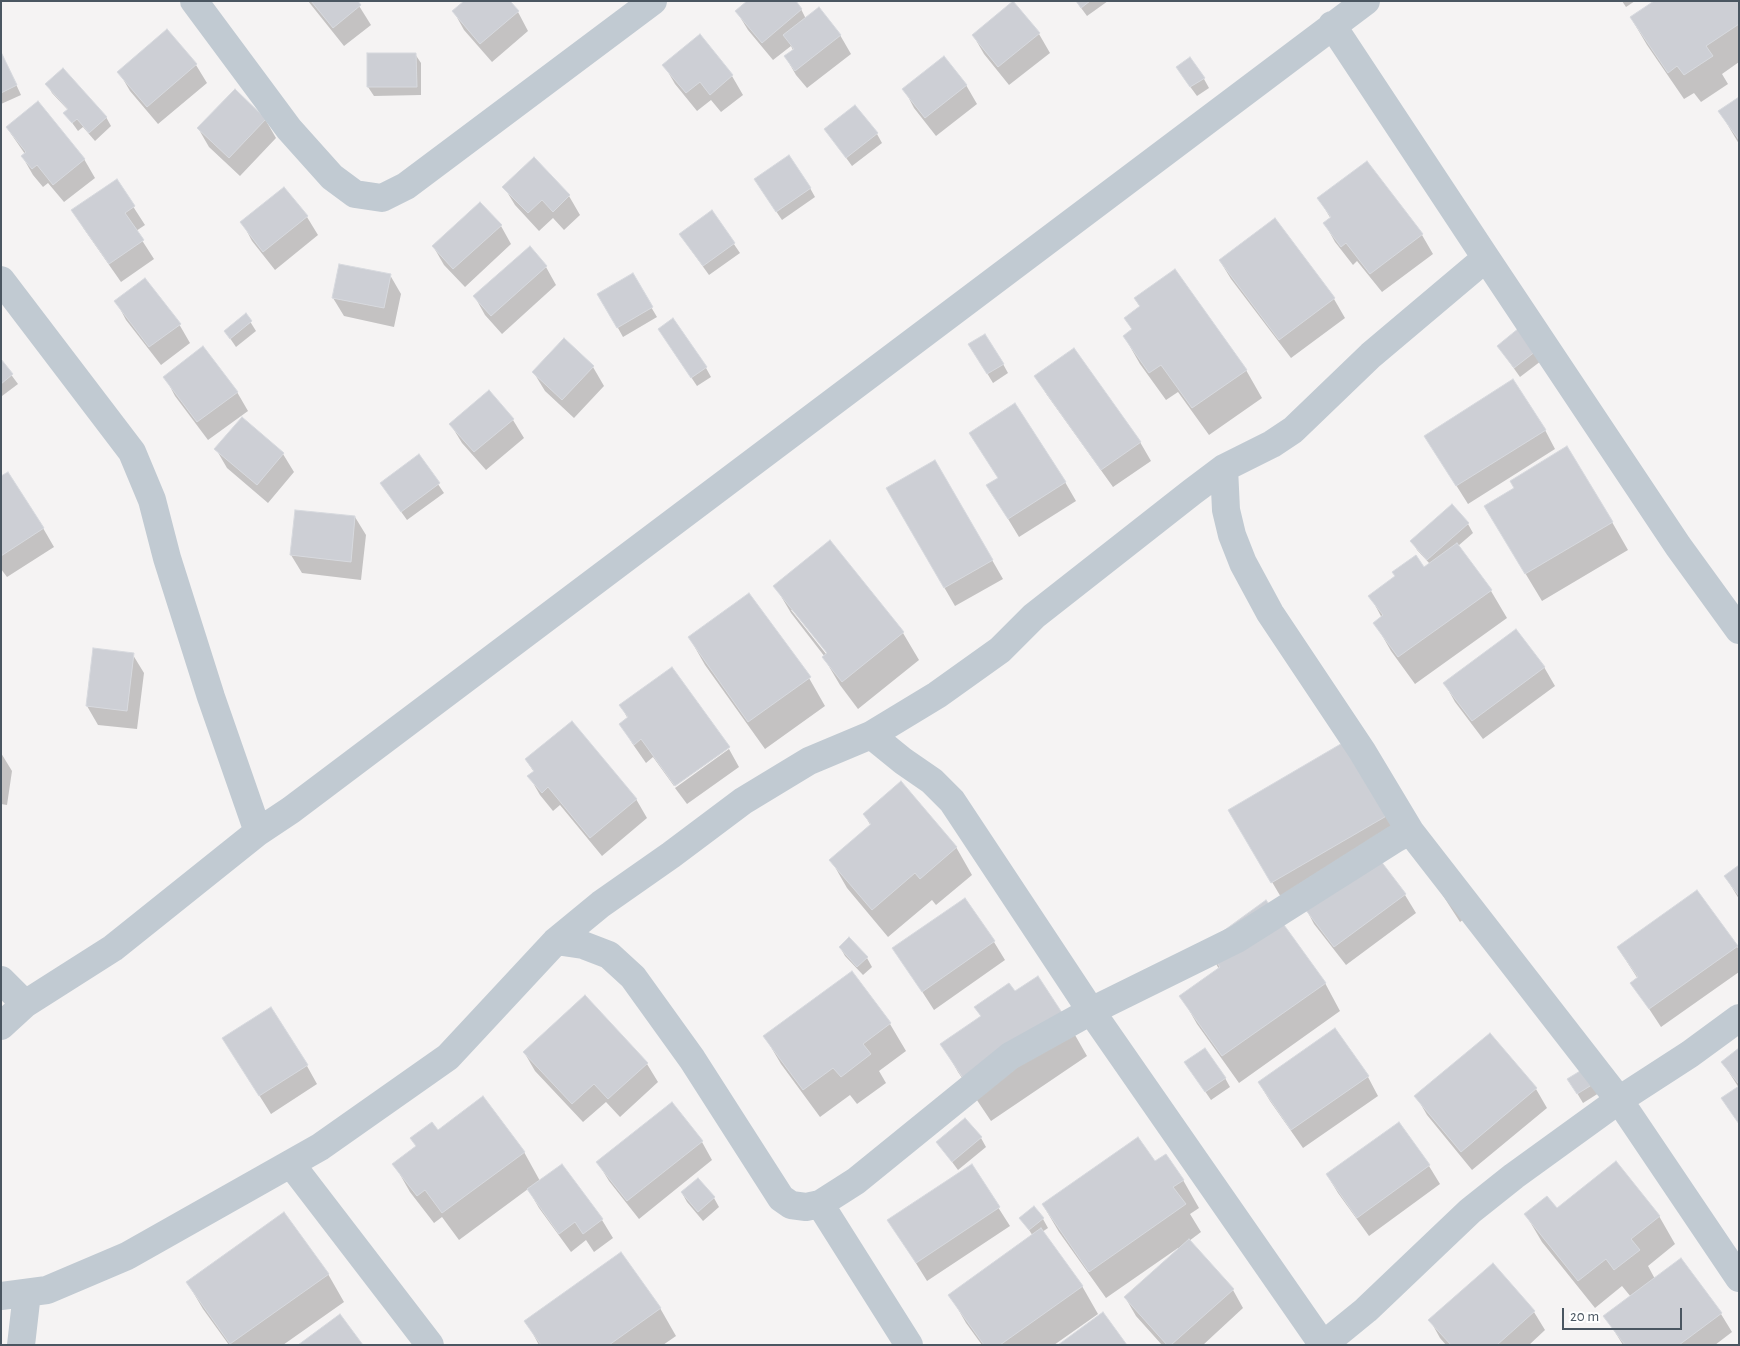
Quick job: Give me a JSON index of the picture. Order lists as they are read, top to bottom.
{
  "scale_bar": "20 m"
}
